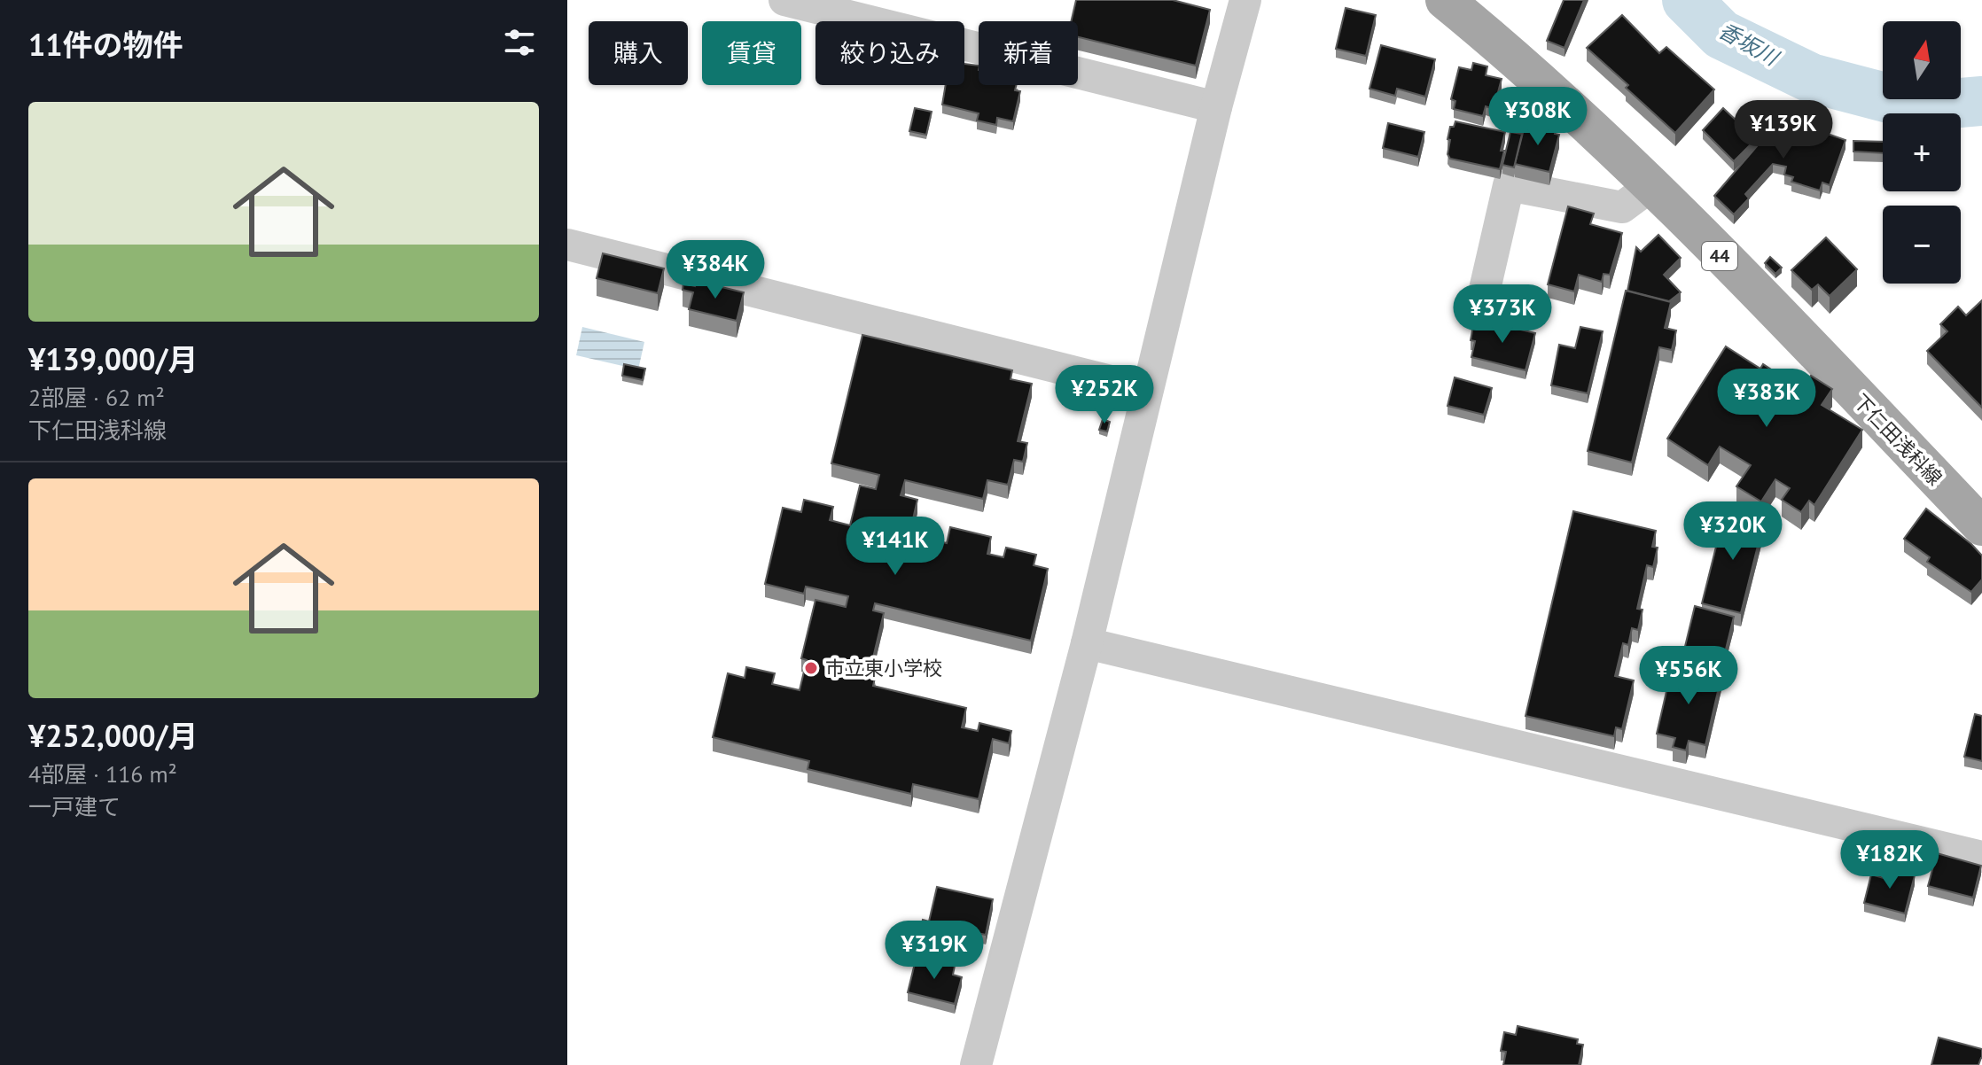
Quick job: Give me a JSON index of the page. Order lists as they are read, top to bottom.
{
  "streets": {
    "main road": ["44", "下仁田浅科線"]
  },
  "water": ["香坂川"],
  "places": ["市立東小学校"],
  "north": "top",
  "page": {
    "heading": "11件の物件",
    "map_buttons": ["+", "−"],
    "chip": [
      "購入",
      "賃貸",
      "絞り込み",
      "新着"
    ],
    "list": [
      {
        "name": "¥139,000/月",
        "note": "2部屋 · 62 m² · 下仁田浅科線"
      },
      {
        "name": "¥252,000/月",
        "note": "4部屋 · 116 m² · 一戸建て"
      }
    ],
    "price": [
      "¥308K",
      "¥139K",
      "¥384K",
      "¥373K",
      "¥252K",
      "¥383K",
      "¥320K",
      "¥141K",
      "¥556K",
      "¥182K",
      "¥319K"
    ]
  }
}
